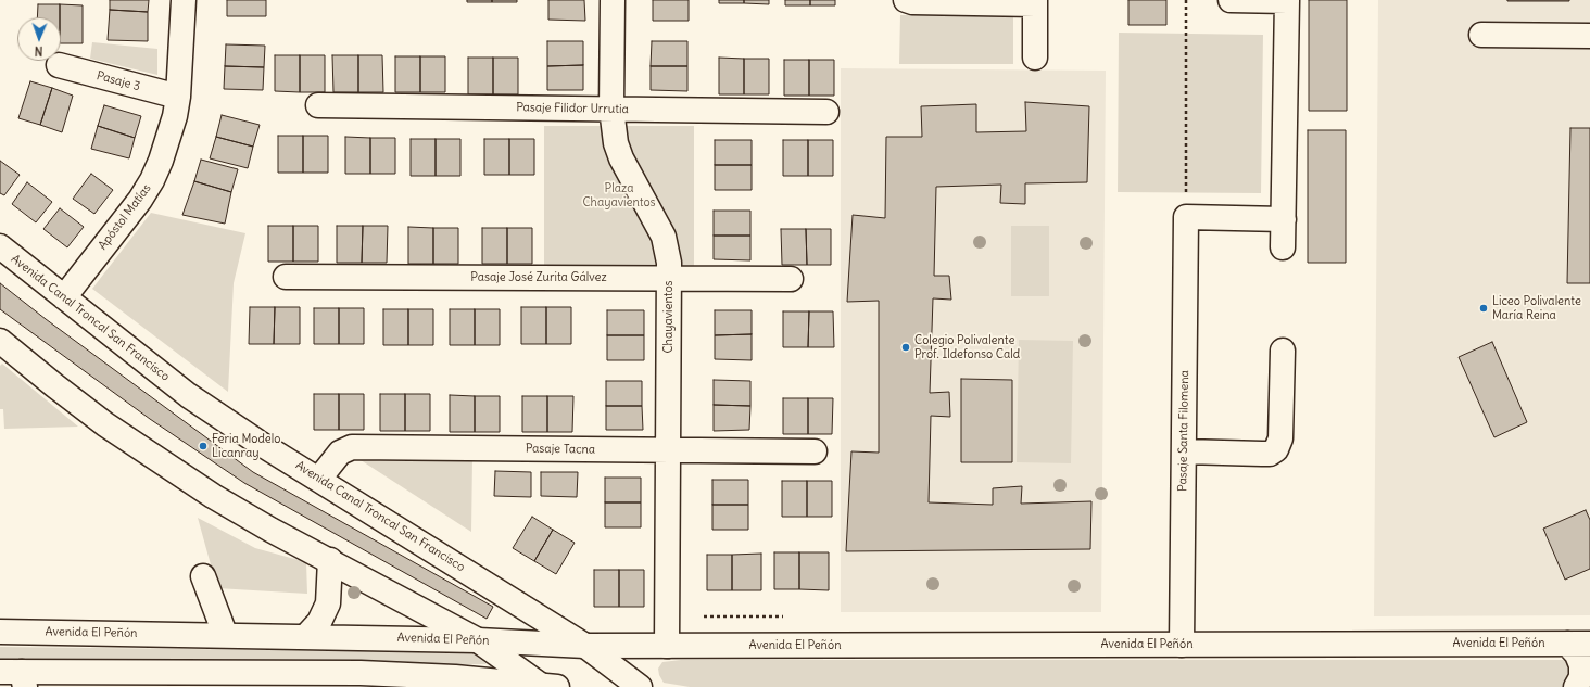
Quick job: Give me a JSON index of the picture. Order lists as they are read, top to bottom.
{
  "streets": {
    "street": [
      "Pasaje 3",
      "Pasaje Filidor Urrutia",
      "Apóstol Matías",
      "Pasaje José Zurita Gálvez",
      "Chayavientos",
      "Avenida Canal Troncal San Francisco",
      "Pasaje Santa Filomena",
      "Pasaje Tacna",
      "Avenida El Peñón"
    ]
  },
  "crossings": [
    ["Pasaje 3", "Apóstol Matías"],
    ["Pasaje Filidor Urrutia", "Chayavientos"],
    ["Apóstol Matías", "Avenida Canal Troncal San Francisco"],
    ["Pasaje José Zurita Gálvez", "Chayavientos"],
    ["Chayavientos", "Pasaje Tacna"],
    ["Chayavientos", "Avenida El Peñón"],
    ["Avenida Canal Troncal San Francisco", "Pasaje Tacna"],
    ["Avenida Canal Troncal San Francisco", "Avenida El Peñón"],
    ["Pasaje Santa Filomena", "Avenida El Peñón"]
  ],
  "parks": ["Plaza Chayavientos"],
  "places": ["Liceo Polivalente María Reina", "Colegio Polivalente Prof. Ildefonso Cald", "Feria Modelo Licanray"],
  "north": "bottom"
}
